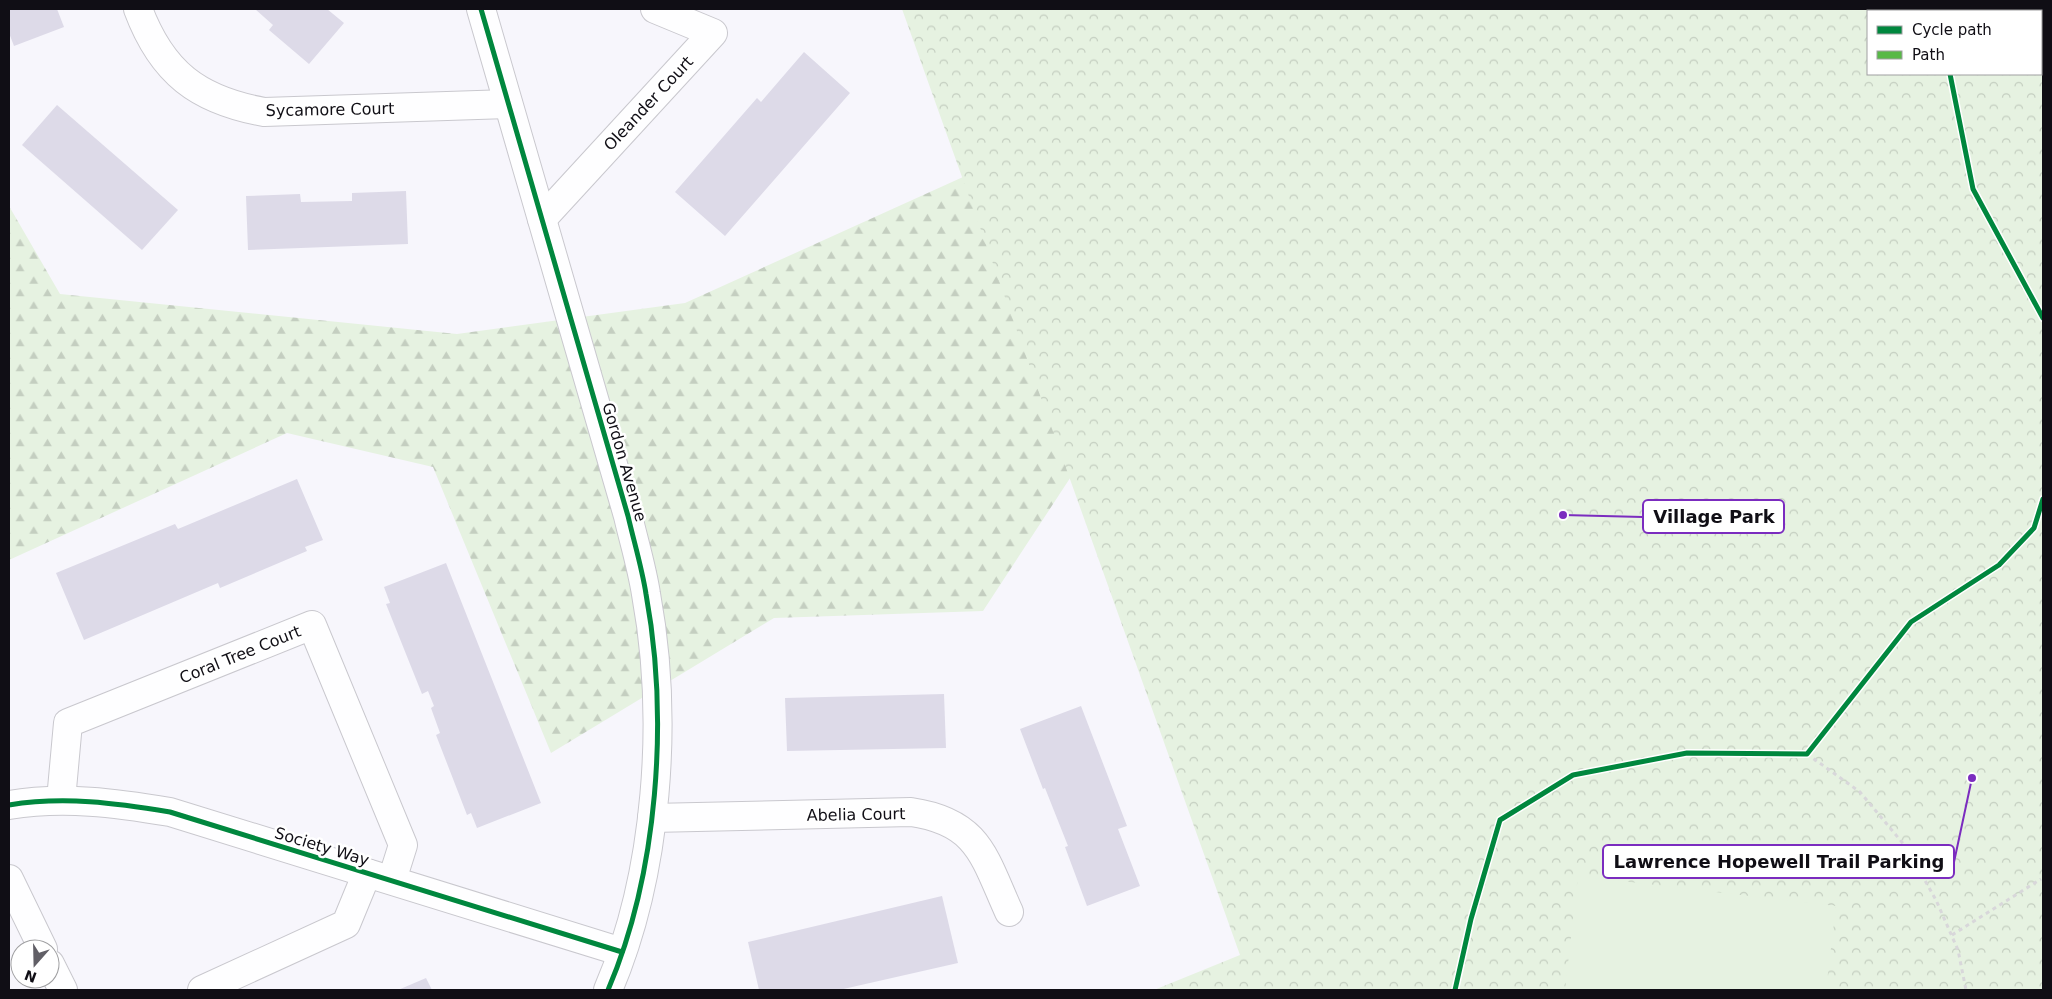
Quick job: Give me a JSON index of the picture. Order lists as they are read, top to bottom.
{
  "streets": {
    "street": [
      "Oleander Court",
      "Sycamore Court",
      "Gordon Avenue",
      "Coral Tree Court",
      "Abelia Court",
      "Society Way"
    ]
  },
  "crossings": [
    ["Oleander Court", "Gordon Avenue"],
    ["Sycamore Court", "Gordon Avenue"],
    ["Gordon Avenue", "Abelia Court"],
    ["Gordon Avenue", "Society Way"],
    ["Coral Tree Court", "Society Way"]
  ],
  "places": ["Village Park", "Lawrence Hopewell Trail Parking"],
  "legend": ["Cycle path", "Path"],
  "north": "bottom"
}
